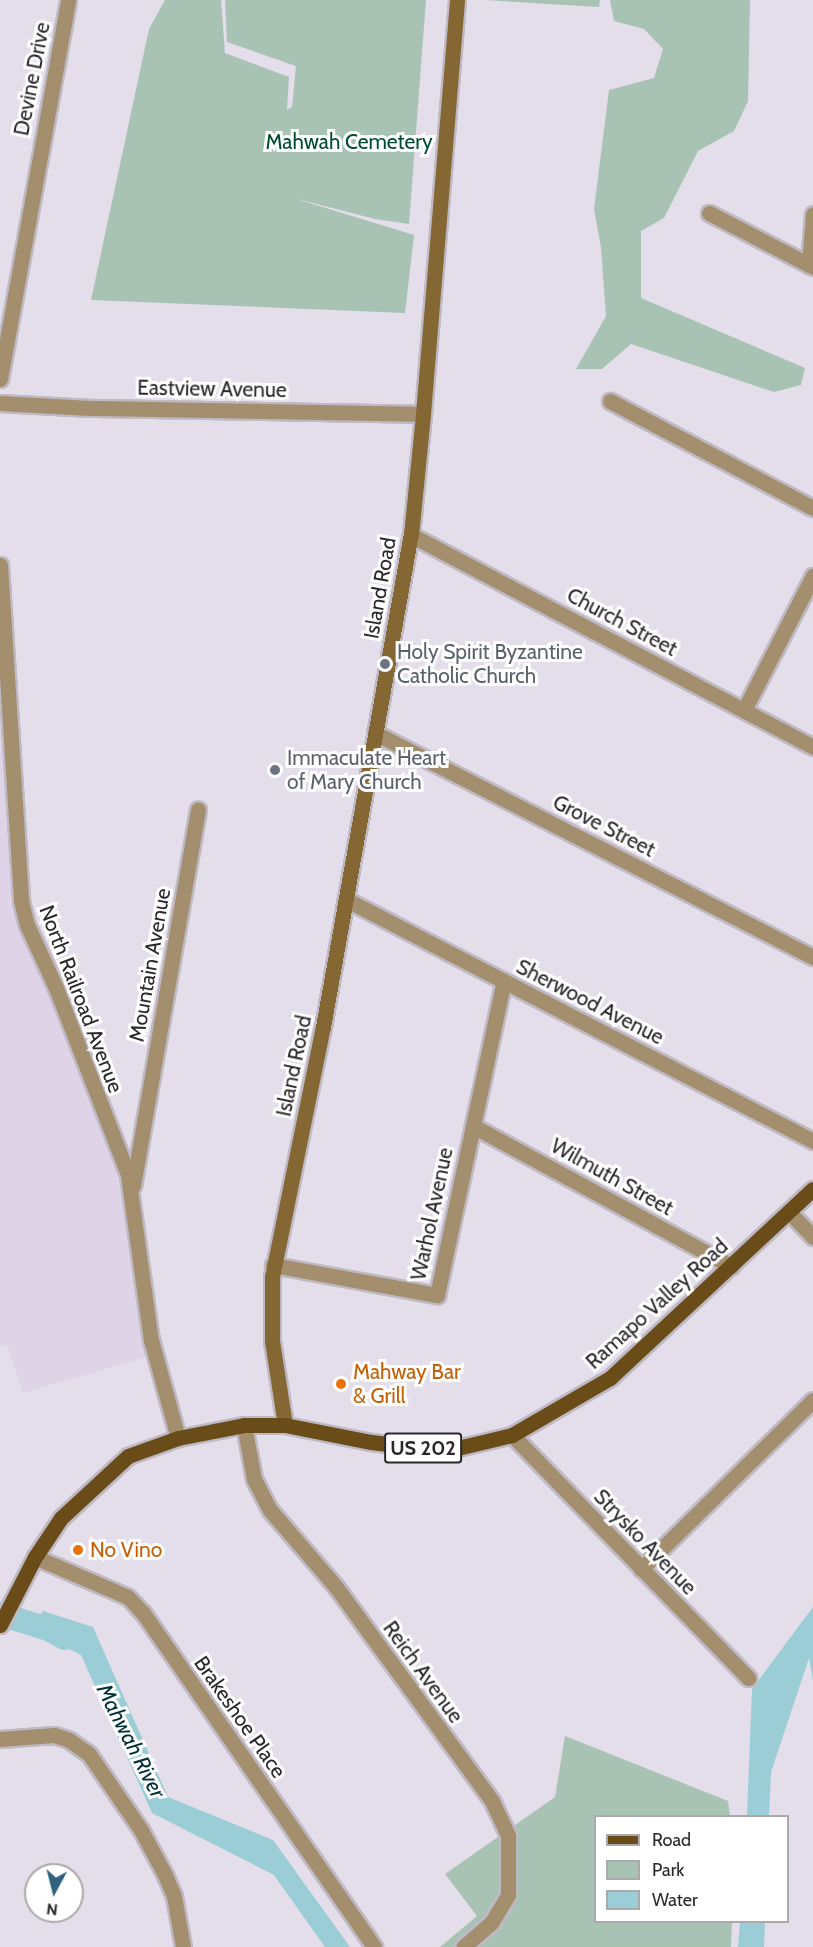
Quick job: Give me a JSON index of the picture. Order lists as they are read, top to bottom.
{
  "streets": {
    "main road": ["Island Road", "Ramapo Valley Road", "US 202"],
    "street": [
      "Devine Drive",
      "Eastview Avenue",
      "Church Street",
      "Grove Street",
      "Mountain Avenue",
      "North Railroad Avenue",
      "Sherwood Avenue",
      "Wilmuth Street",
      "Warhol Avenue",
      "Strysko Avenue",
      "Reich Avenue",
      "Brakeshoe Place"
    ]
  },
  "crossings": [
    ["Eastview Avenue", "Island Road"],
    ["Island Road", "Church Street"],
    ["Island Road", "Grove Street"],
    ["Island Road", "Sherwood Avenue"],
    ["Island Road", "Warhol Avenue"],
    ["Island Road", "Ramapo Valley Road"],
    ["Mountain Avenue", "North Railroad Avenue"],
    ["North Railroad Avenue", "Ramapo Valley Road"],
    ["Sherwood Avenue", "Warhol Avenue"],
    ["Wilmuth Street", "Warhol Avenue"],
    ["Wilmuth Street", "Ramapo Valley Road"],
    ["Ramapo Valley Road", "Strysko Avenue"],
    ["Ramapo Valley Road", "Reich Avenue"],
    ["Ramapo Valley Road", "Brakeshoe Place"]
  ],
  "water": ["Mahwah River"],
  "parks": ["Mahwah Cemetery"],
  "places": [
    "Holy Spirit Byzantine Catholic Church",
    "Immaculate Heart of Mary Church",
    "Mahway Bar & Grill",
    "No Vino"
  ],
  "legend": ["Road", "Park", "Water"],
  "north": "bottom"
}
